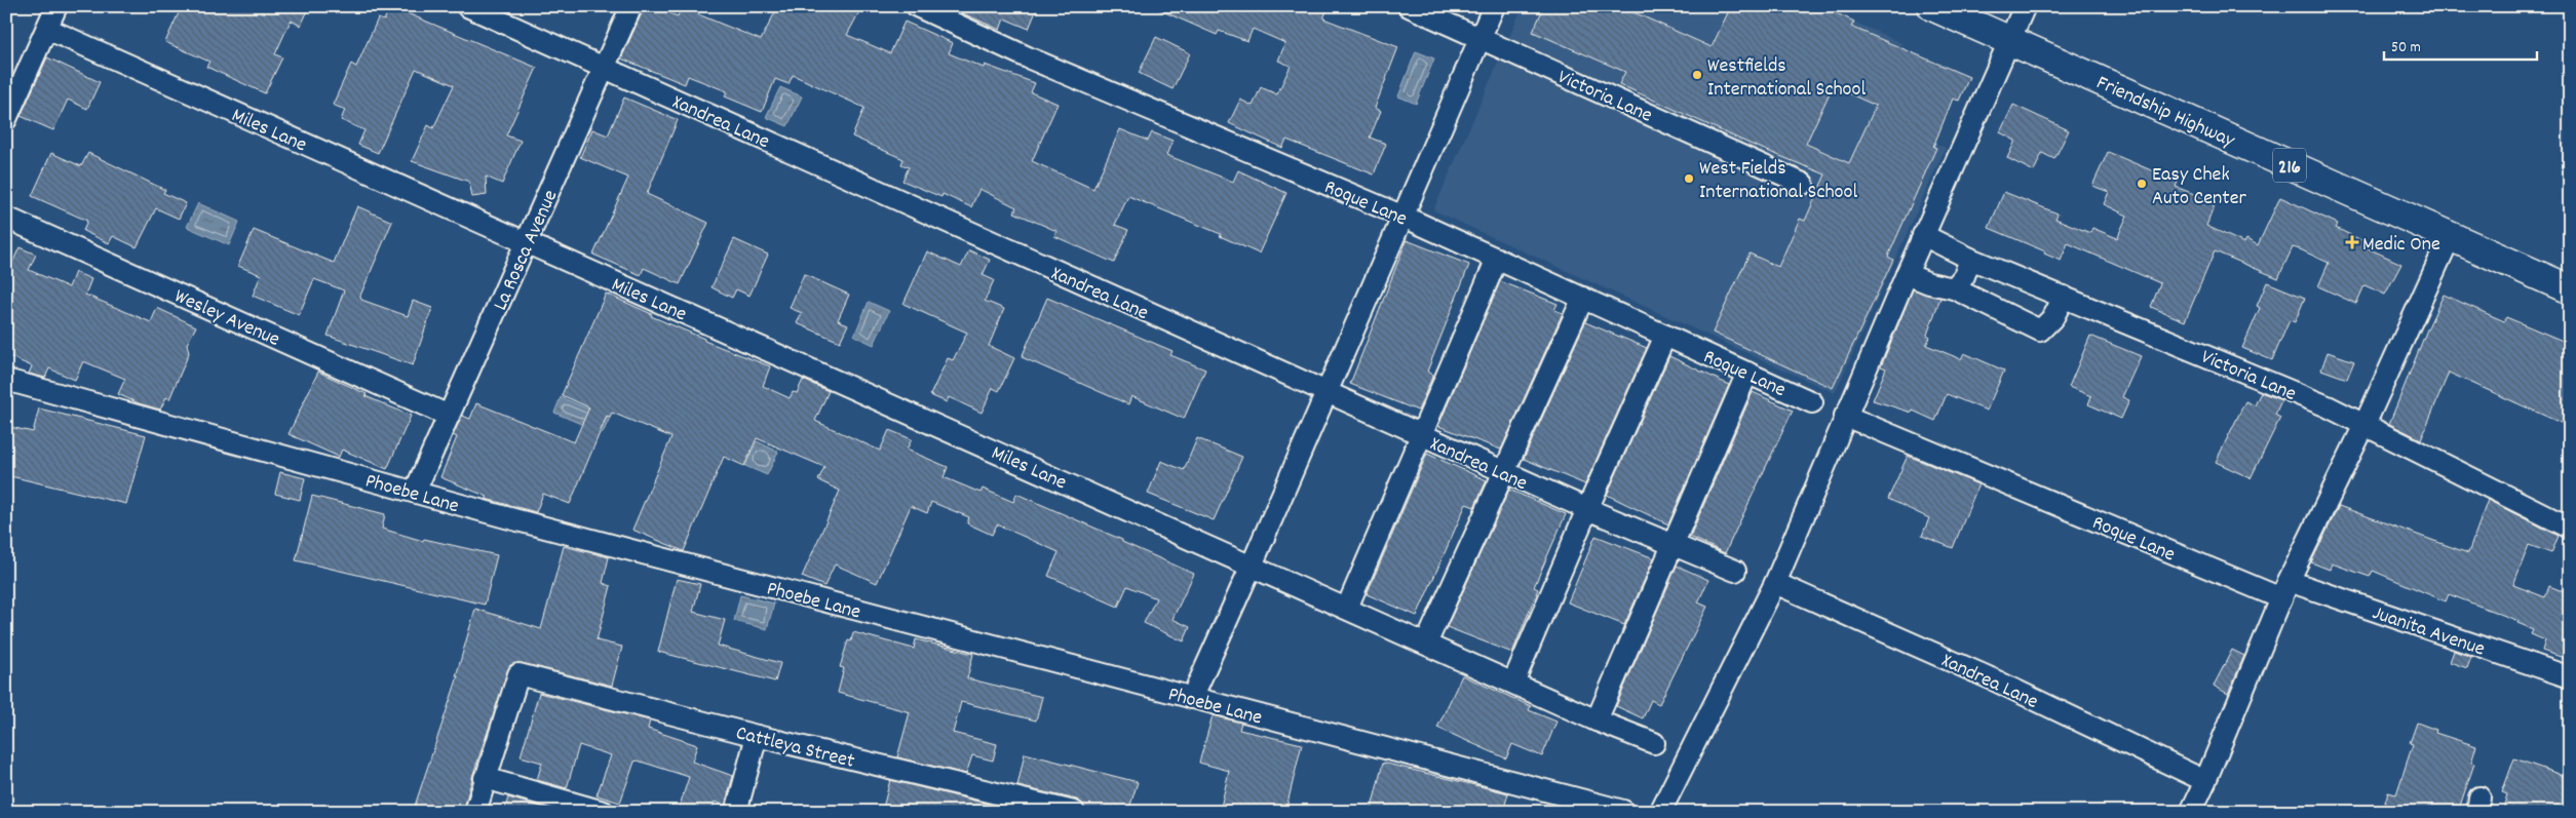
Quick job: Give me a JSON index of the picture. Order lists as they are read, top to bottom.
{
  "streets": {
    "main road": ["Friendship Highway", "216"],
    "street": [
      "Victoria Lane",
      "Xandrea Lane",
      "Miles Lane",
      "Roque Lane",
      "La Rosca Avenue",
      "Wesley Avenue",
      "Phoebe Lane",
      "Juanita Avenue",
      "Cattleya Street"
    ]
  },
  "crossings": [
    ["Xandrea Lane", "La Rosca Avenue"],
    ["Miles Lane", "La Rosca Avenue"],
    ["Roque Lane", "Juanita Avenue"],
    ["La Rosca Avenue", "Wesley Avenue"],
    ["La Rosca Avenue", "Phoebe Lane"]
  ],
  "places": {
    "other": ["Westfields International School", "West Fields International School", "Easy Chek Auto Center"],
    "health": ["Medic One"]
  },
  "scale_bar": "50 m"
}
